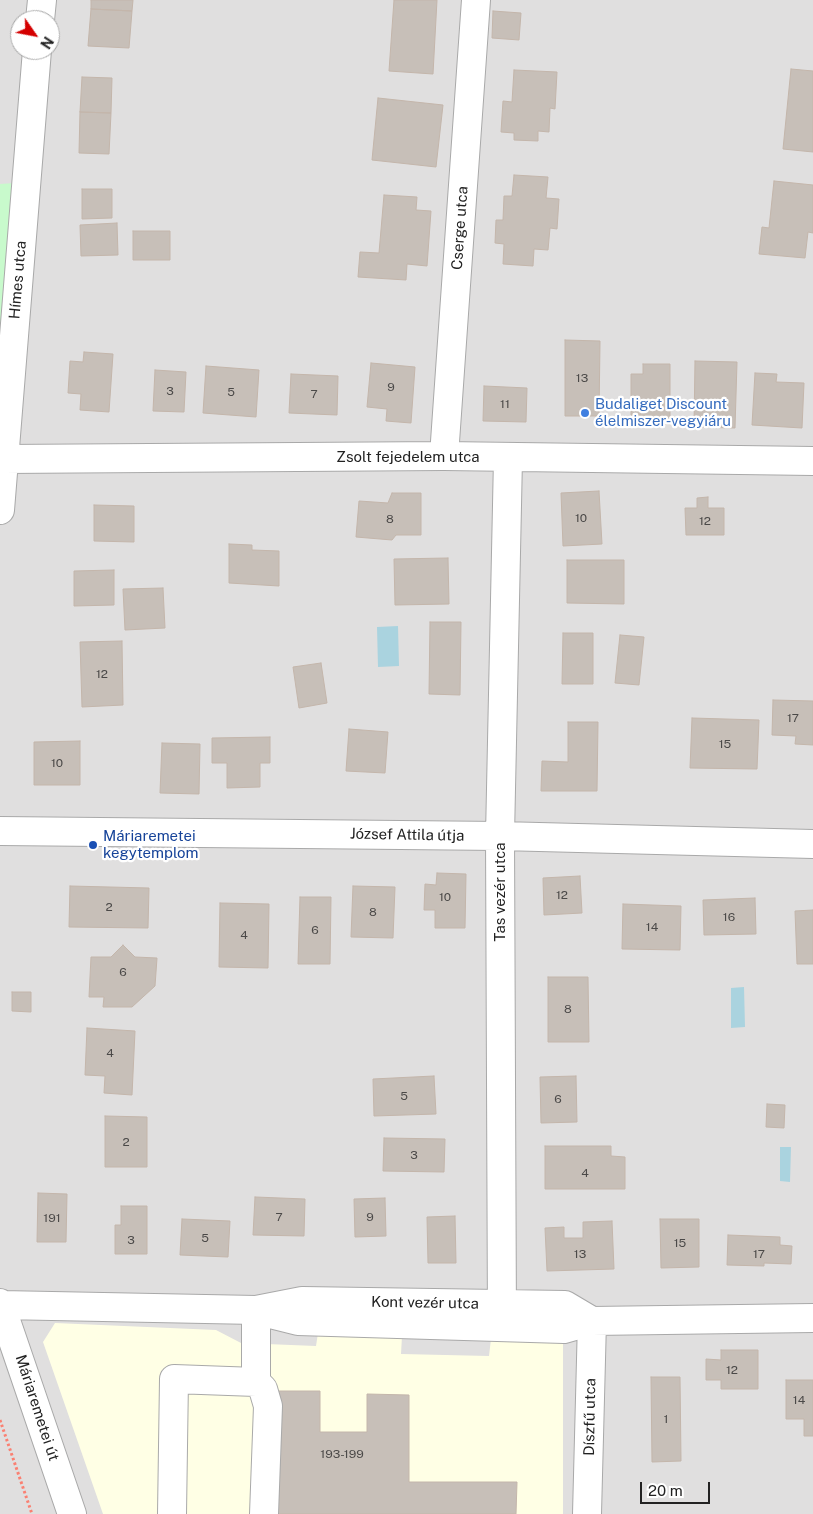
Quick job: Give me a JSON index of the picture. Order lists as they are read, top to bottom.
{
  "streets": {
    "street": [
      "Cserge utca",
      "Hímes utca",
      "Zsolt fejedelem utca",
      "József Attila útja",
      "Tas vezér utca",
      "Kont vezér utca",
      "Máriaremetei út",
      "Díszfű utca"
    ]
  },
  "crossings": [
    ["Cserge utca", "Zsolt fejedelem utca"],
    ["Hímes utca", "Zsolt fejedelem utca"],
    ["Zsolt fejedelem utca", "Tas vezér utca"],
    ["József Attila útja", "Tas vezér utca"],
    ["Tas vezér utca", "Kont vezér utca"],
    ["Kont vezér utca", "Máriaremetei út"],
    ["Kont vezér utca", "Díszfű utca"]
  ],
  "places": ["Budaliget Discount élelmiszer-vegyiáru", "Máriaremetei kegytemplom"],
  "house_numbers": [
    "13",
    "9",
    "3",
    "5",
    "7",
    "11",
    "10",
    "8",
    "12",
    "12",
    "17",
    "15",
    "10",
    "12",
    "10",
    "2",
    "8",
    "16",
    "14",
    "6",
    "4",
    "6",
    "8",
    "4",
    "5",
    "6",
    "2",
    "3",
    "4",
    "7",
    "9",
    "191",
    "5",
    "3",
    "15",
    "13",
    "17",
    "12",
    "14",
    "1",
    "193-199"
  ],
  "scale_bar": "20 m",
  "north": "bottom right"
}
